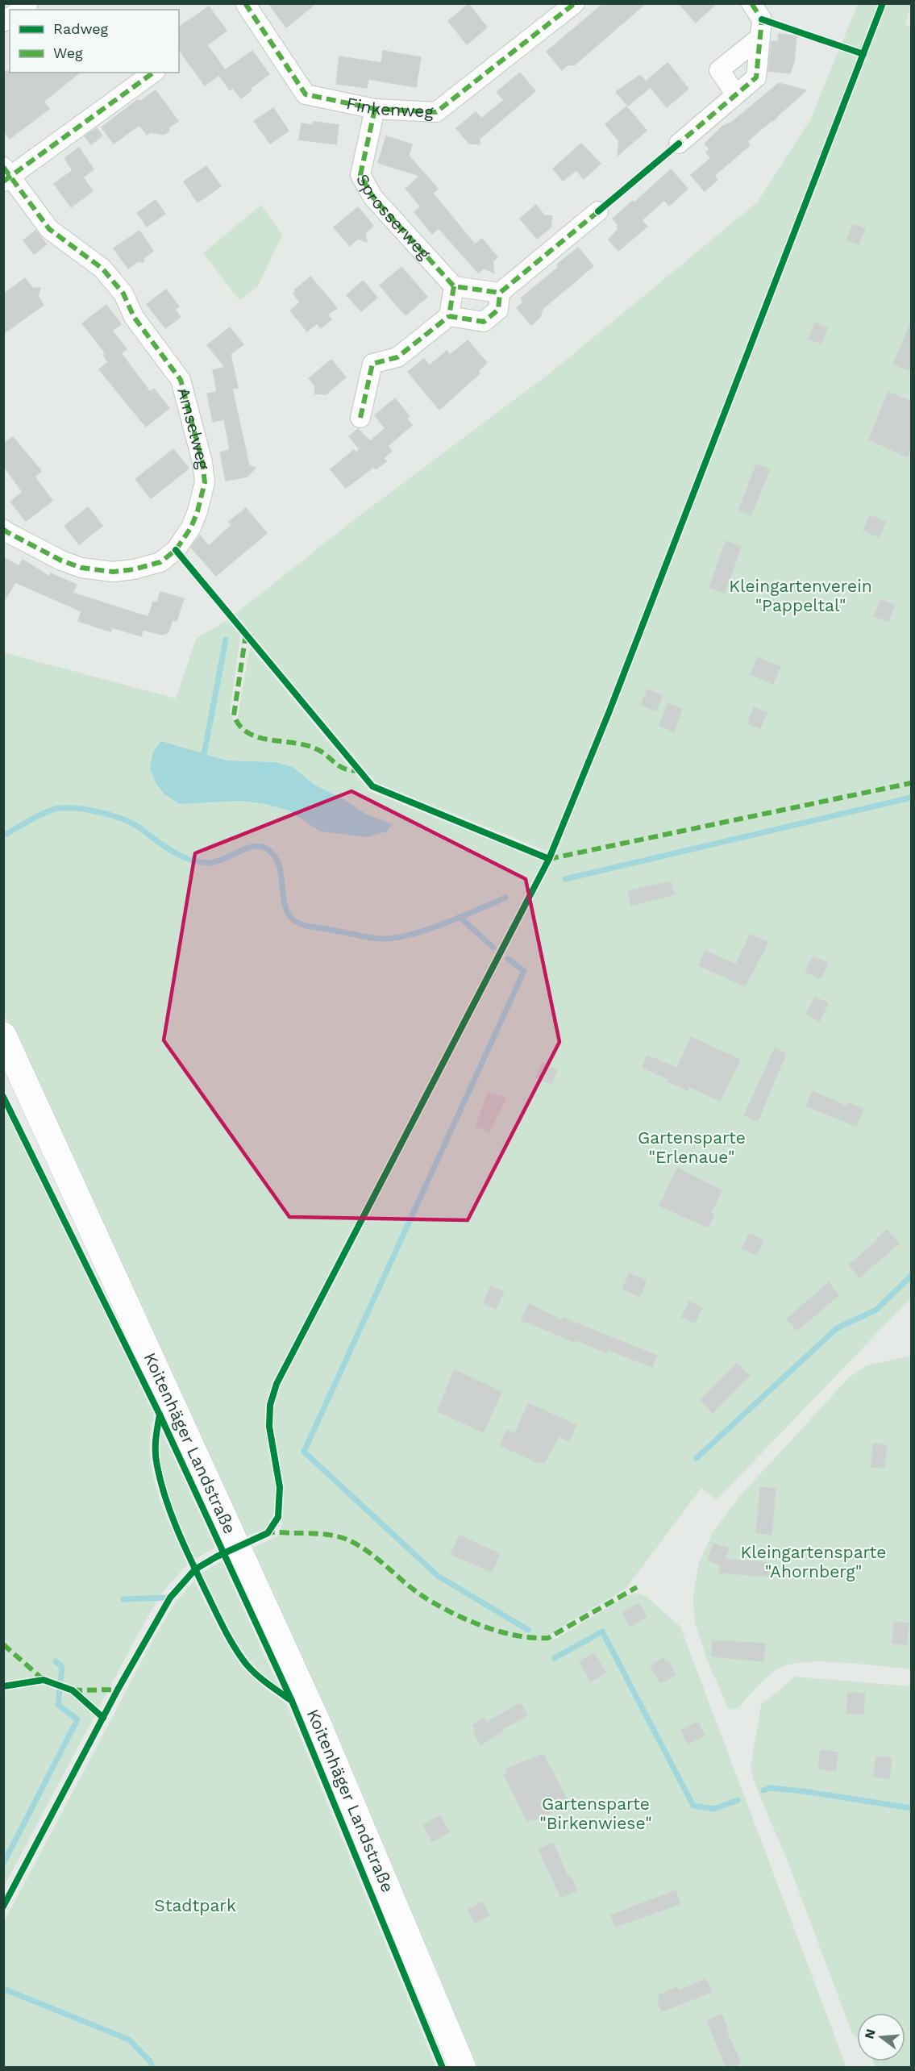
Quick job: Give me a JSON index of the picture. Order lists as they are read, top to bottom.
{
  "streets": {
    "main road": ["Koitenhäger Landstraße"],
    "street": ["Finkenweg", "Sprosserweg", "Amselweg"]
  },
  "crossings": [
    ["Finkenweg", "Sprosserweg"]
  ],
  "parks": [
    "Kleingartenverein \"Pappeltal\"",
    "Gartensparte \"Erlenaue\"",
    "Kleingartensparte \"Ahornberg\"",
    "Gartensparte \"Birkenwiese\"",
    "Stadtpark"
  ],
  "legend": ["Radweg", "Weg"],
  "north": "left"
}
